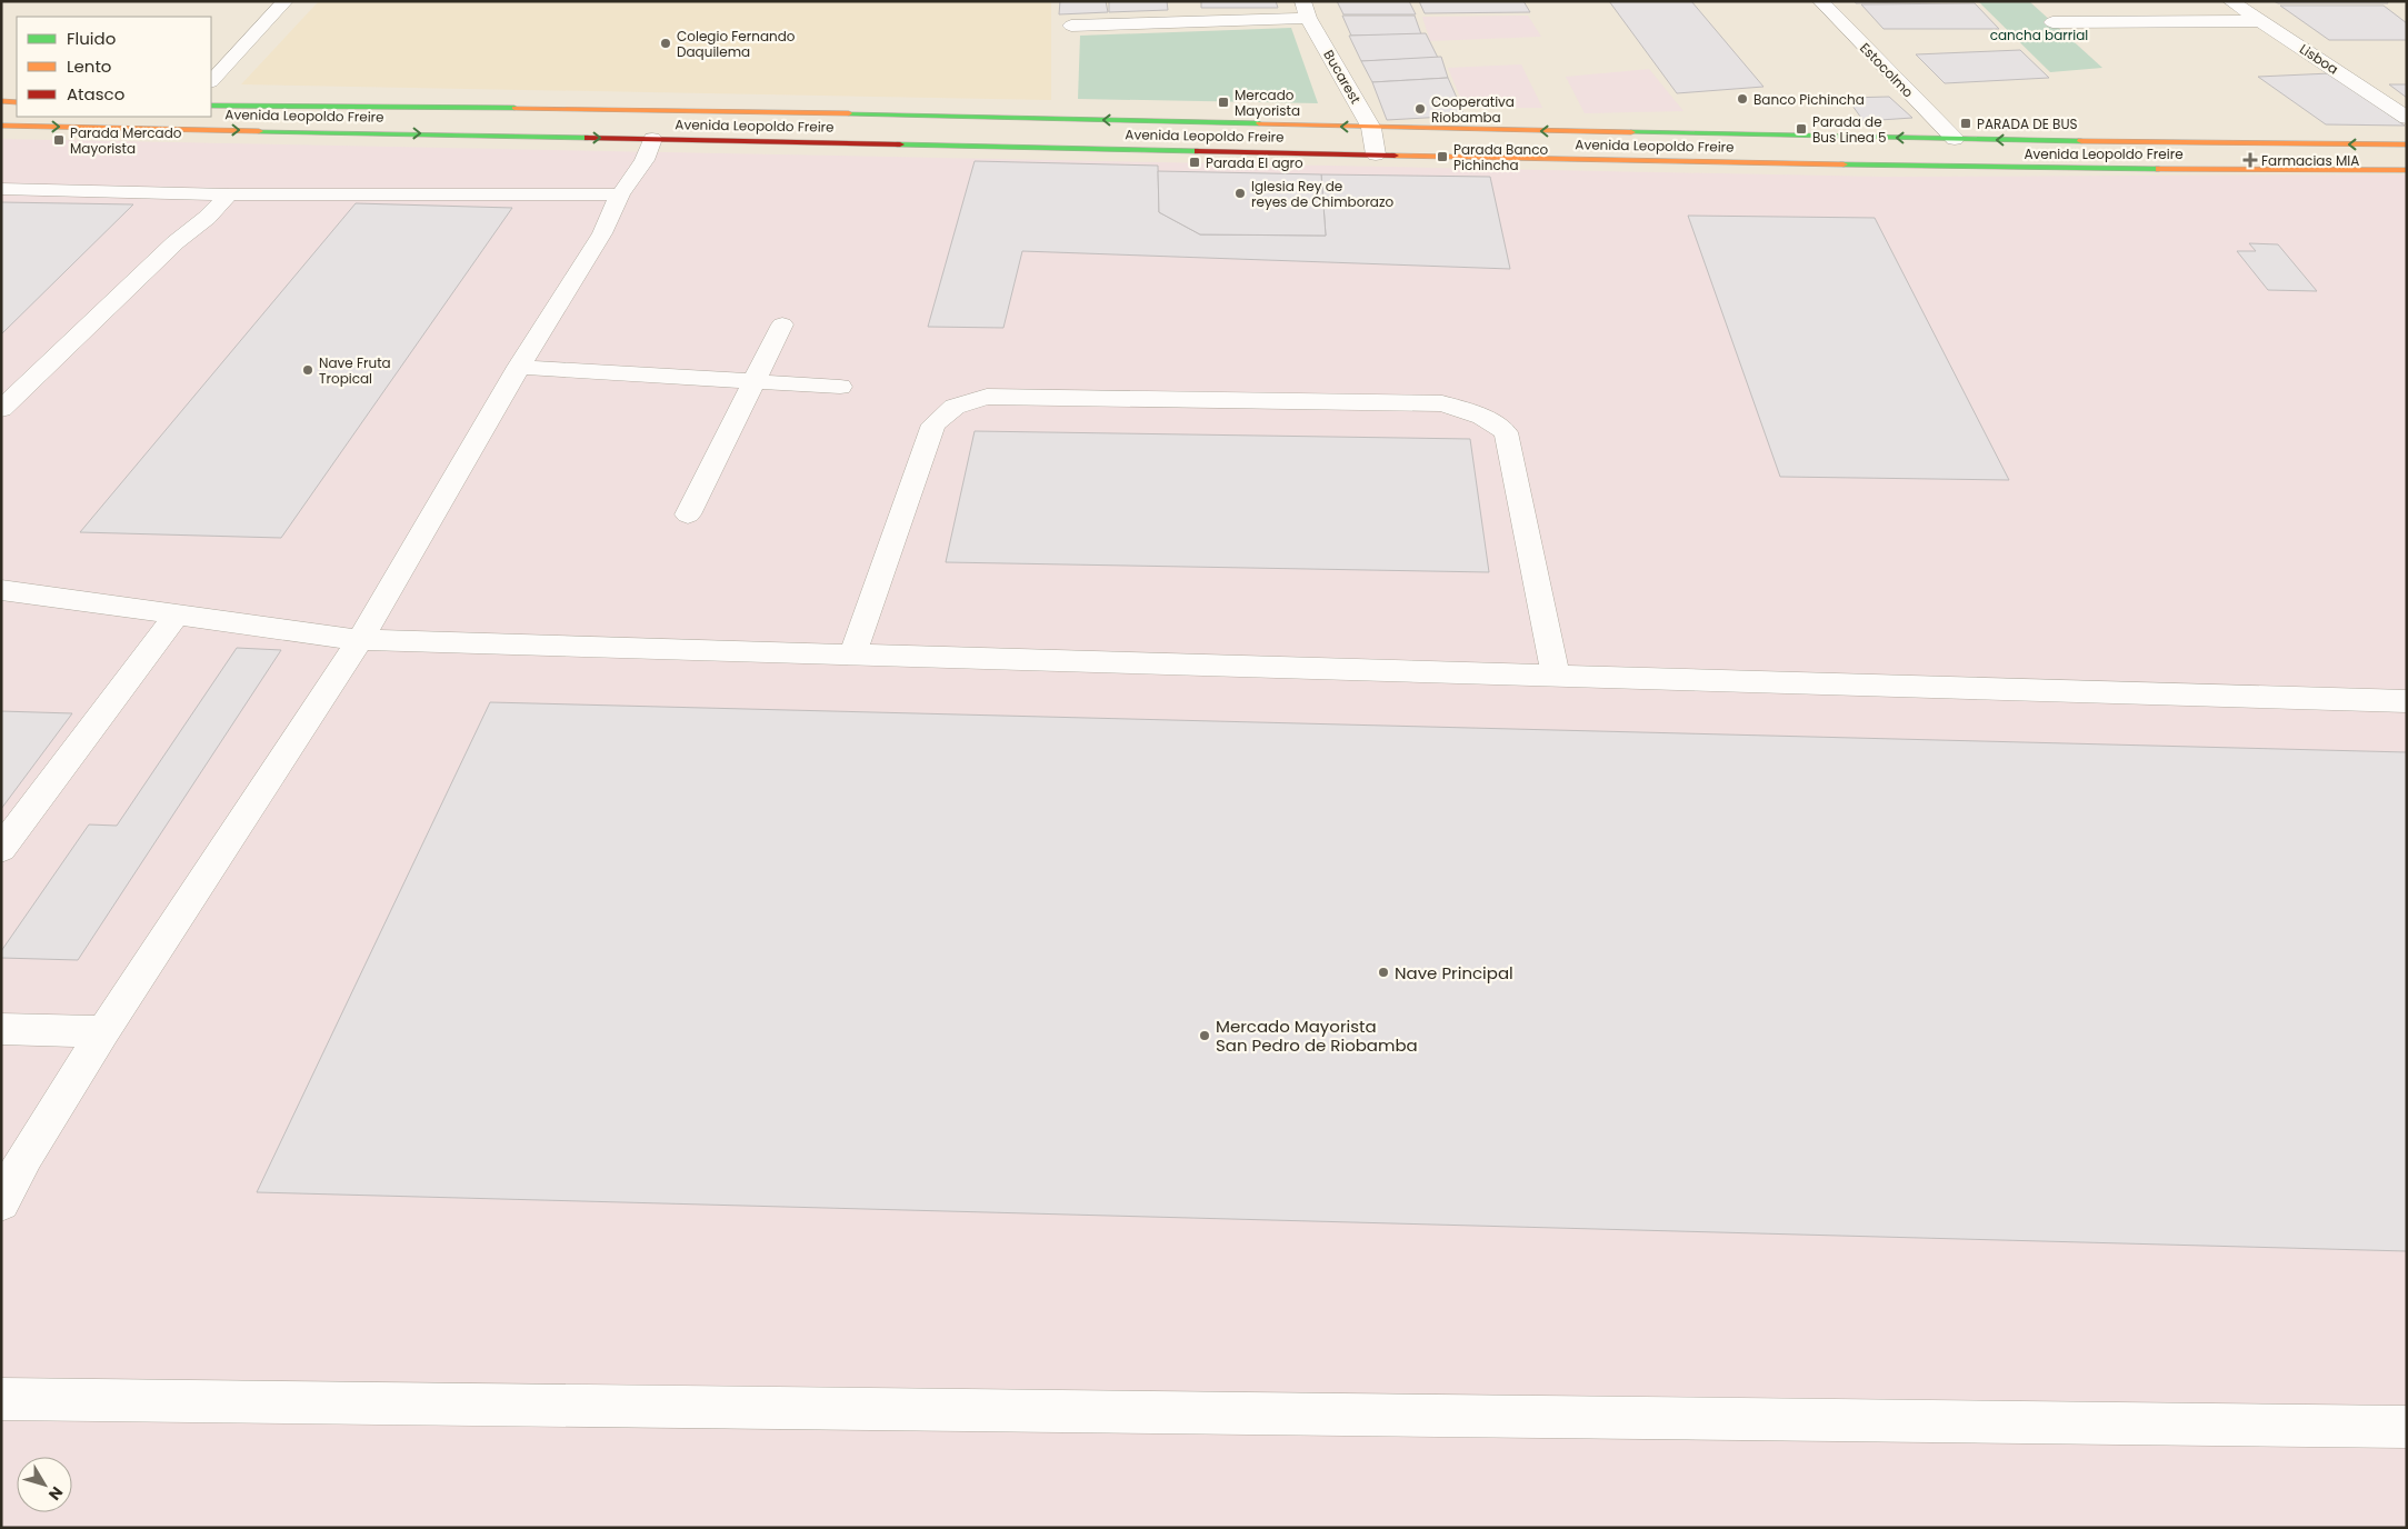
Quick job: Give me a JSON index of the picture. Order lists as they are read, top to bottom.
{
  "streets": {
    "main road": ["Avenida Leopoldo Freire"],
    "street": ["Lisboa", "Estocolmo", "Bucarest"]
  },
  "crossings": [
    ["Estocolmo", "Avenida Leopoldo Freire"],
    ["Bucarest", "Avenida Leopoldo Freire"]
  ],
  "parks": ["cancha barrial"],
  "places": {
    "other": [
      "Colegio Fernando Daquilema",
      "Banco Pichincha",
      "Cooperativa Riobamba",
      "Iglesia Rey de reyes de Chimborazo",
      "Nave Fruta Tropical",
      "Nave Principal",
      "Mercado Mayorista San Pedro de Riobamba"
    ],
    "transit": [
      "Mercado Mayorista",
      "PARADA DE BUS",
      "Parada de Bus Linea 5",
      "Parada Mercado Mayorista",
      "Parada Banco Pichincha",
      "Parada El agro"
    ],
    "health": ["Farmacias MIA"]
  },
  "legend": ["Fluido", "Lento", "Atasco"],
  "north": "bottom right"
}
